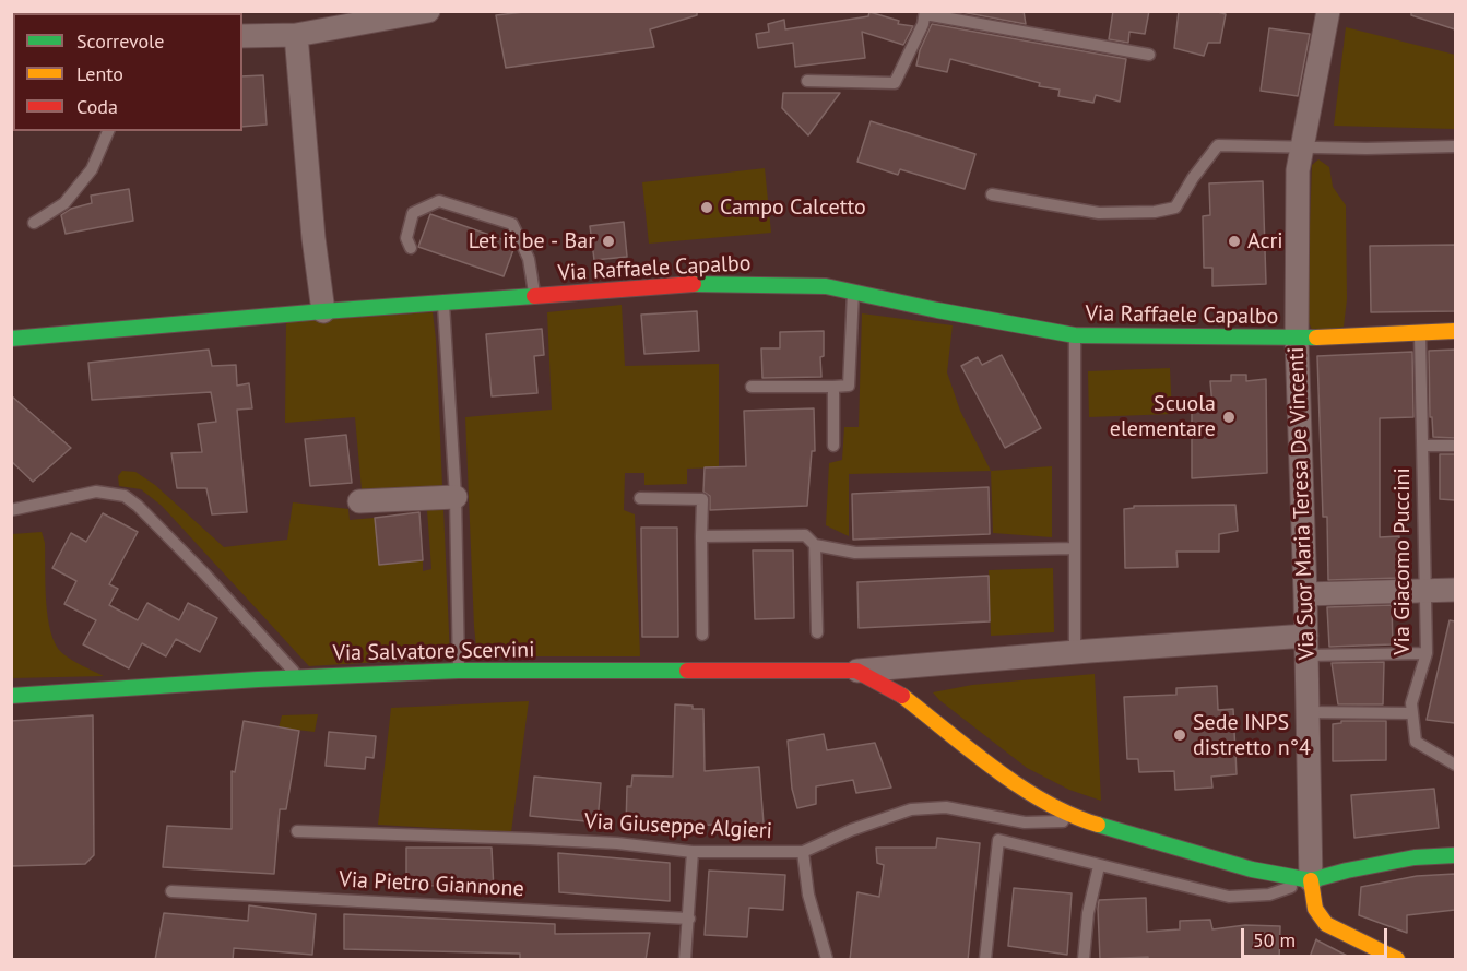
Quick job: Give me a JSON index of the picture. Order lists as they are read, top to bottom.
{
  "streets": {
    "main road": ["Via Raffaele Capalbo", "Via Salvatore Scervini"],
    "street": ["Via Suor Maria Teresa De Vincenti"],
    "lane": ["Via Giacomo Puccini", "Via Giuseppe Algieri", "Via Pietro Giannone"]
  },
  "crossings": [
    ["Via Raffaele Capalbo", "Via Suor Maria Teresa De Vincenti"],
    ["Via Raffaele Capalbo", "Via Giacomo Puccini"]
  ],
  "places": [
    "Campo Calcetto",
    "Let it be - Bar",
    "Acri",
    "Scuola elementare",
    "Sede INPS distretto n°4"
  ],
  "legend": ["Scorrevole", "Lento", "Coda"],
  "scale_bar": "50 m"
}
